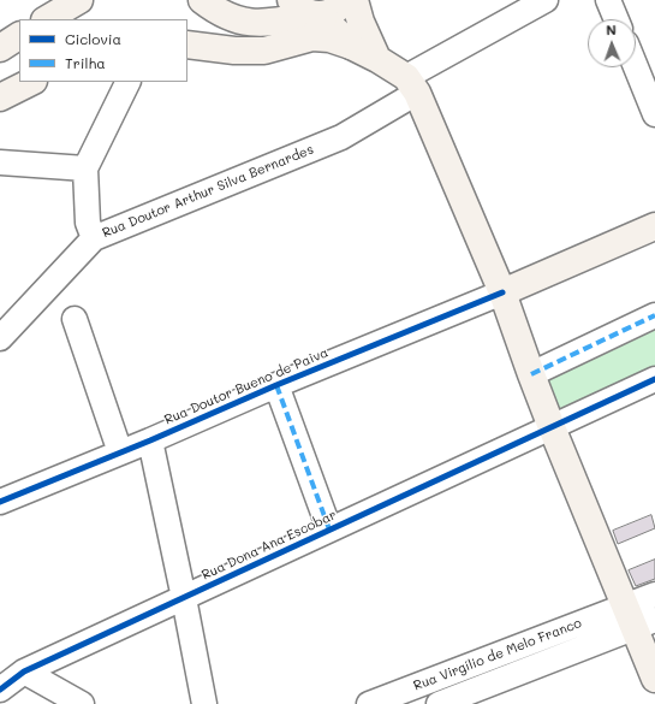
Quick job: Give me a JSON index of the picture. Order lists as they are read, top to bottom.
{
  "streets": {
    "main road": ["Rua Doutor Bueno de Paiva"],
    "street": ["Rua Doutor Arthur Silva Bernardes", "Rua Dona Ana Escobar", "Rua Virgílio de Melo Franco"]
  },
  "legend": ["Ciclovia", "Trilha"],
  "north": "top"
}
